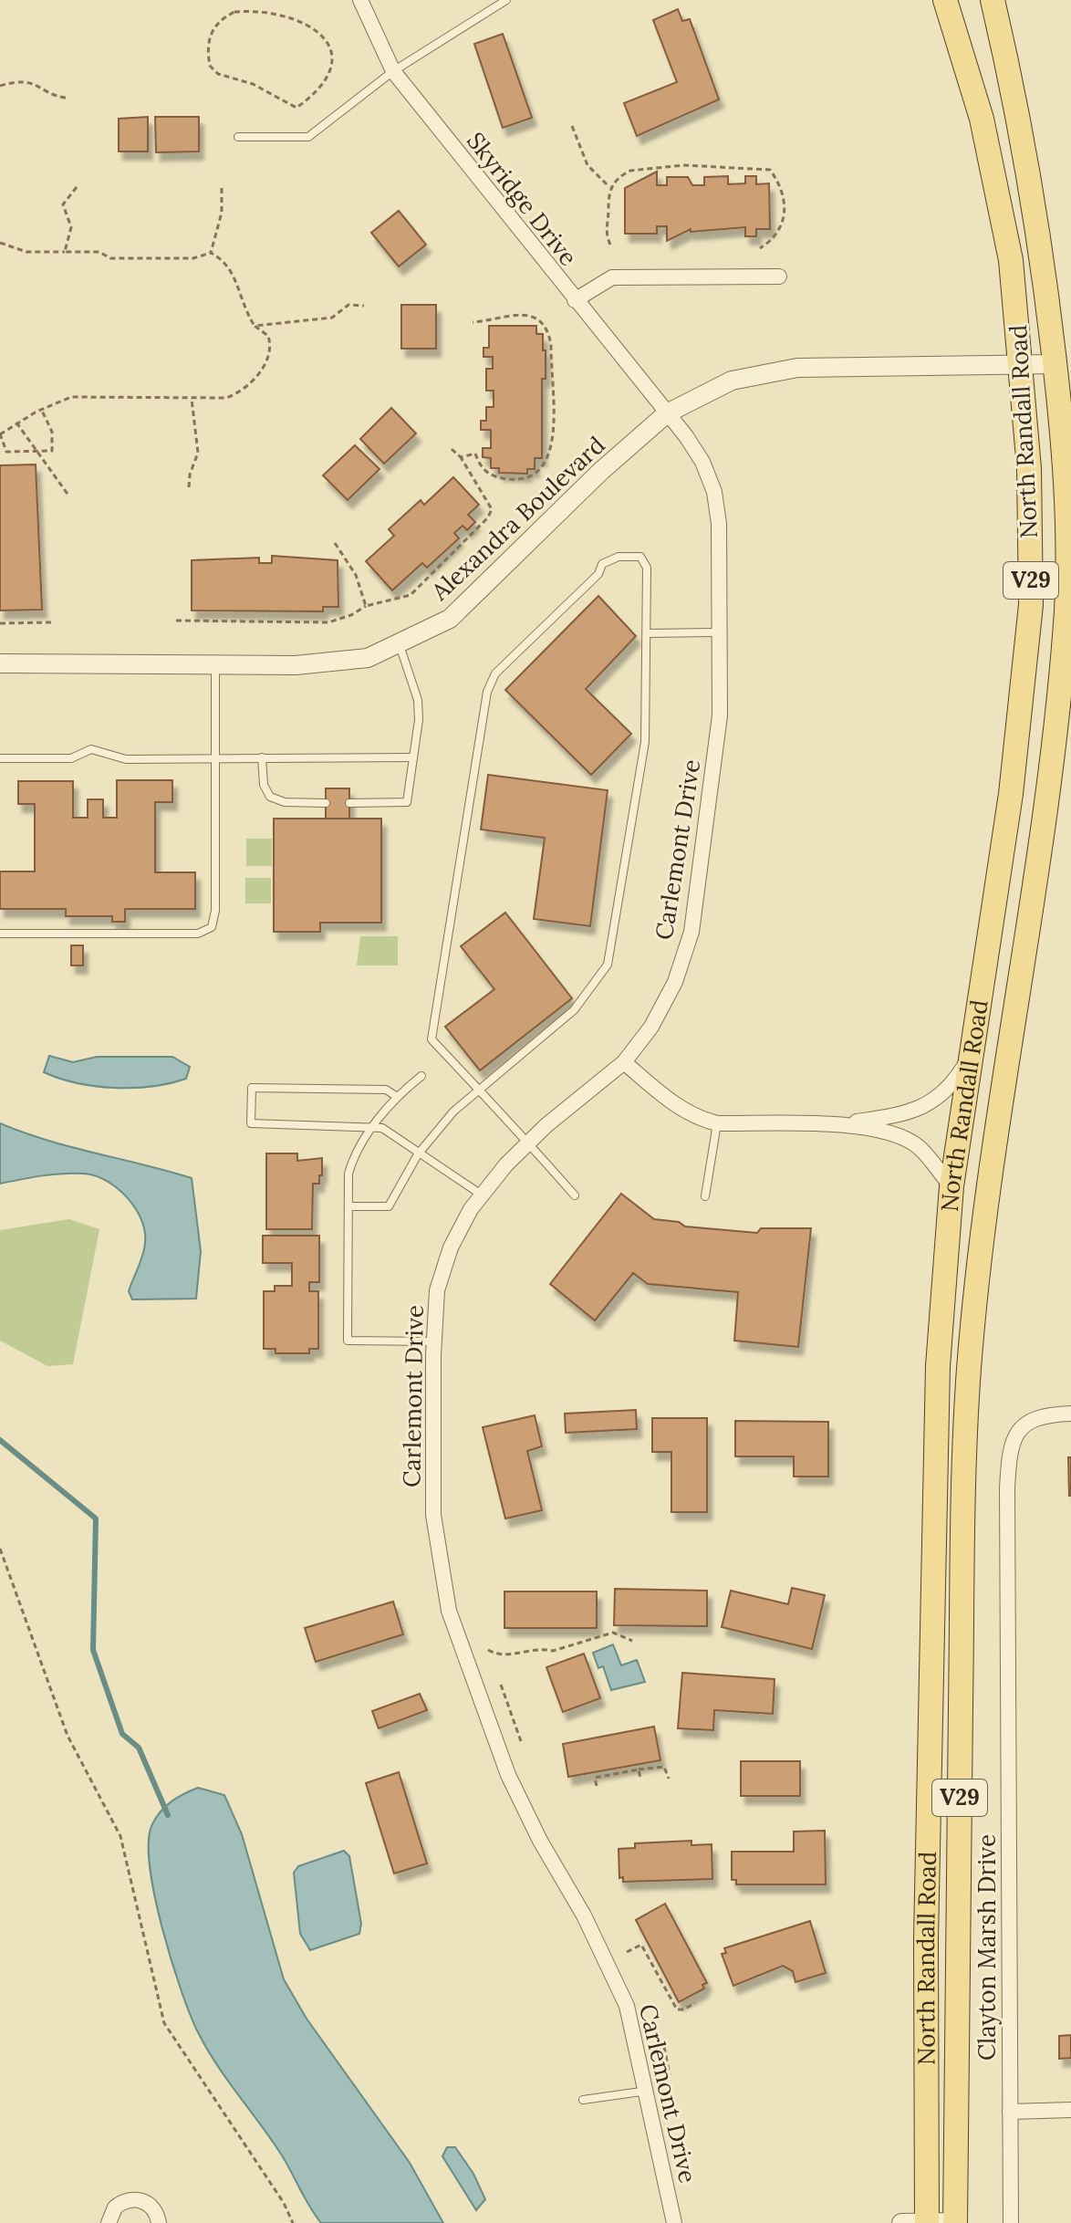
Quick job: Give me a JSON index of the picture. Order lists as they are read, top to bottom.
{
  "streets": {
    "main road": ["North Randall Road", "V29"],
    "street": [
      "Skyridge Drive",
      "Alexandra Boulevard",
      "Carlemont Drive",
      "Clayton Marsh Drive"
    ]
  },
  "crossings": [
    ["Skyridge Drive", "Alexandra Boulevard"],
    ["Skyridge Drive", "Carlemont Drive"],
    ["North Randall Road", "Alexandra Boulevard"],
    ["Alexandra Boulevard", "Carlemont Drive"]
  ]
}
